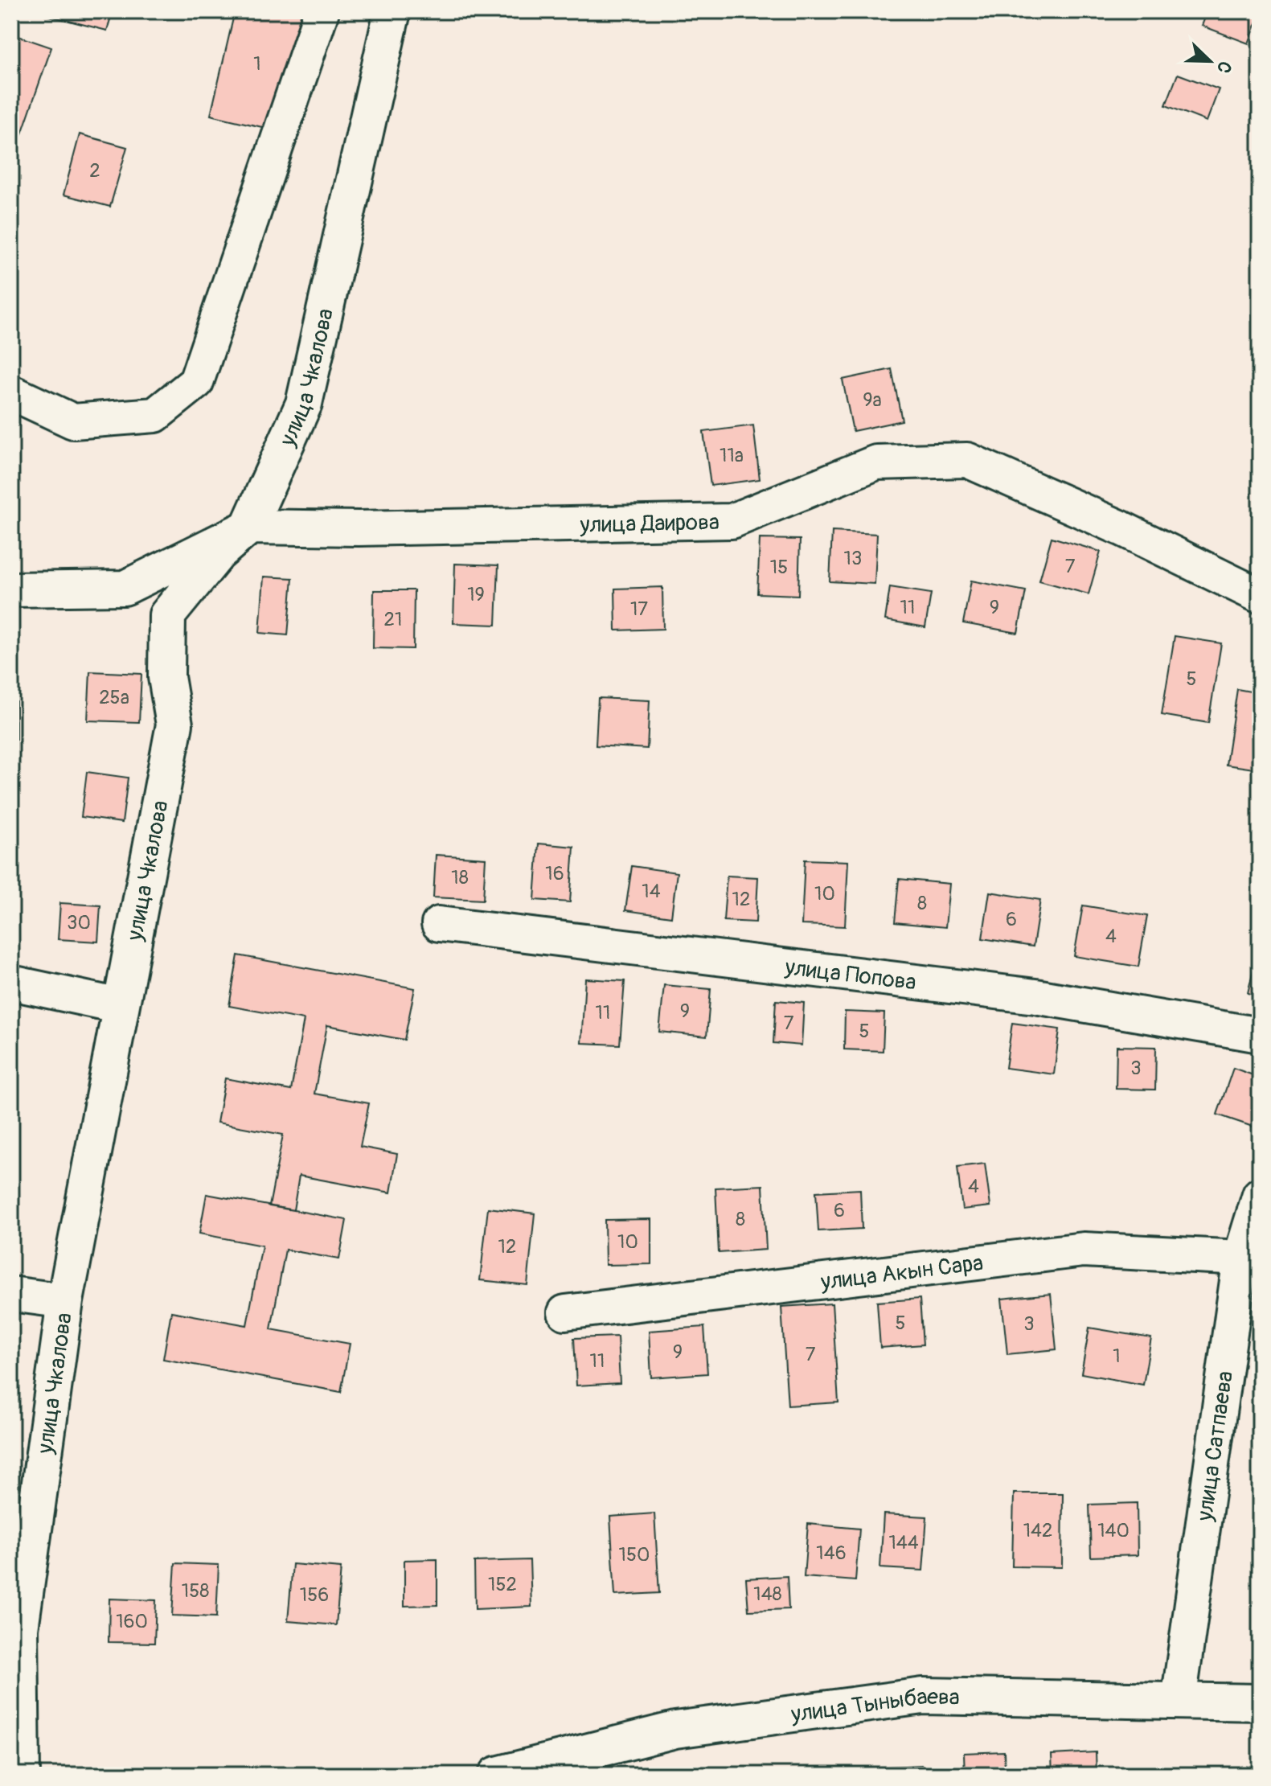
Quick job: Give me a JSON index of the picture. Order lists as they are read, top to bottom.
{
  "streets": {
    "street": [
      "улица Чкалова",
      "улица Даирова",
      "улица Попова",
      "улица Акын Сара",
      "улица Сатпаева",
      "улица Тыныбаева"
    ]
  },
  "crossings": [
    ["улица Чкалова", "улица Даирова"],
    ["улица Акын Сара", "улица Сатпаева"],
    ["улица Сатпаева", "улица Тыныбаева"]
  ],
  "house_numbers": [
    "1",
    "2",
    "9а",
    "11а",
    "13",
    "7",
    "15",
    "19",
    "11",
    "9",
    "17",
    "21",
    "5",
    "25а",
    "16",
    "18",
    "14",
    "10",
    "12",
    "8",
    "6",
    "30",
    "4",
    "9",
    "11",
    "7",
    "5",
    "3",
    "4",
    "6",
    "8",
    "10",
    "12",
    "5",
    "3",
    "9",
    "7",
    "1",
    "11",
    "142",
    "140",
    "144",
    "146",
    "150",
    "152",
    "158",
    "148",
    "156",
    "160"
  ],
  "north": "bottom right"
}
